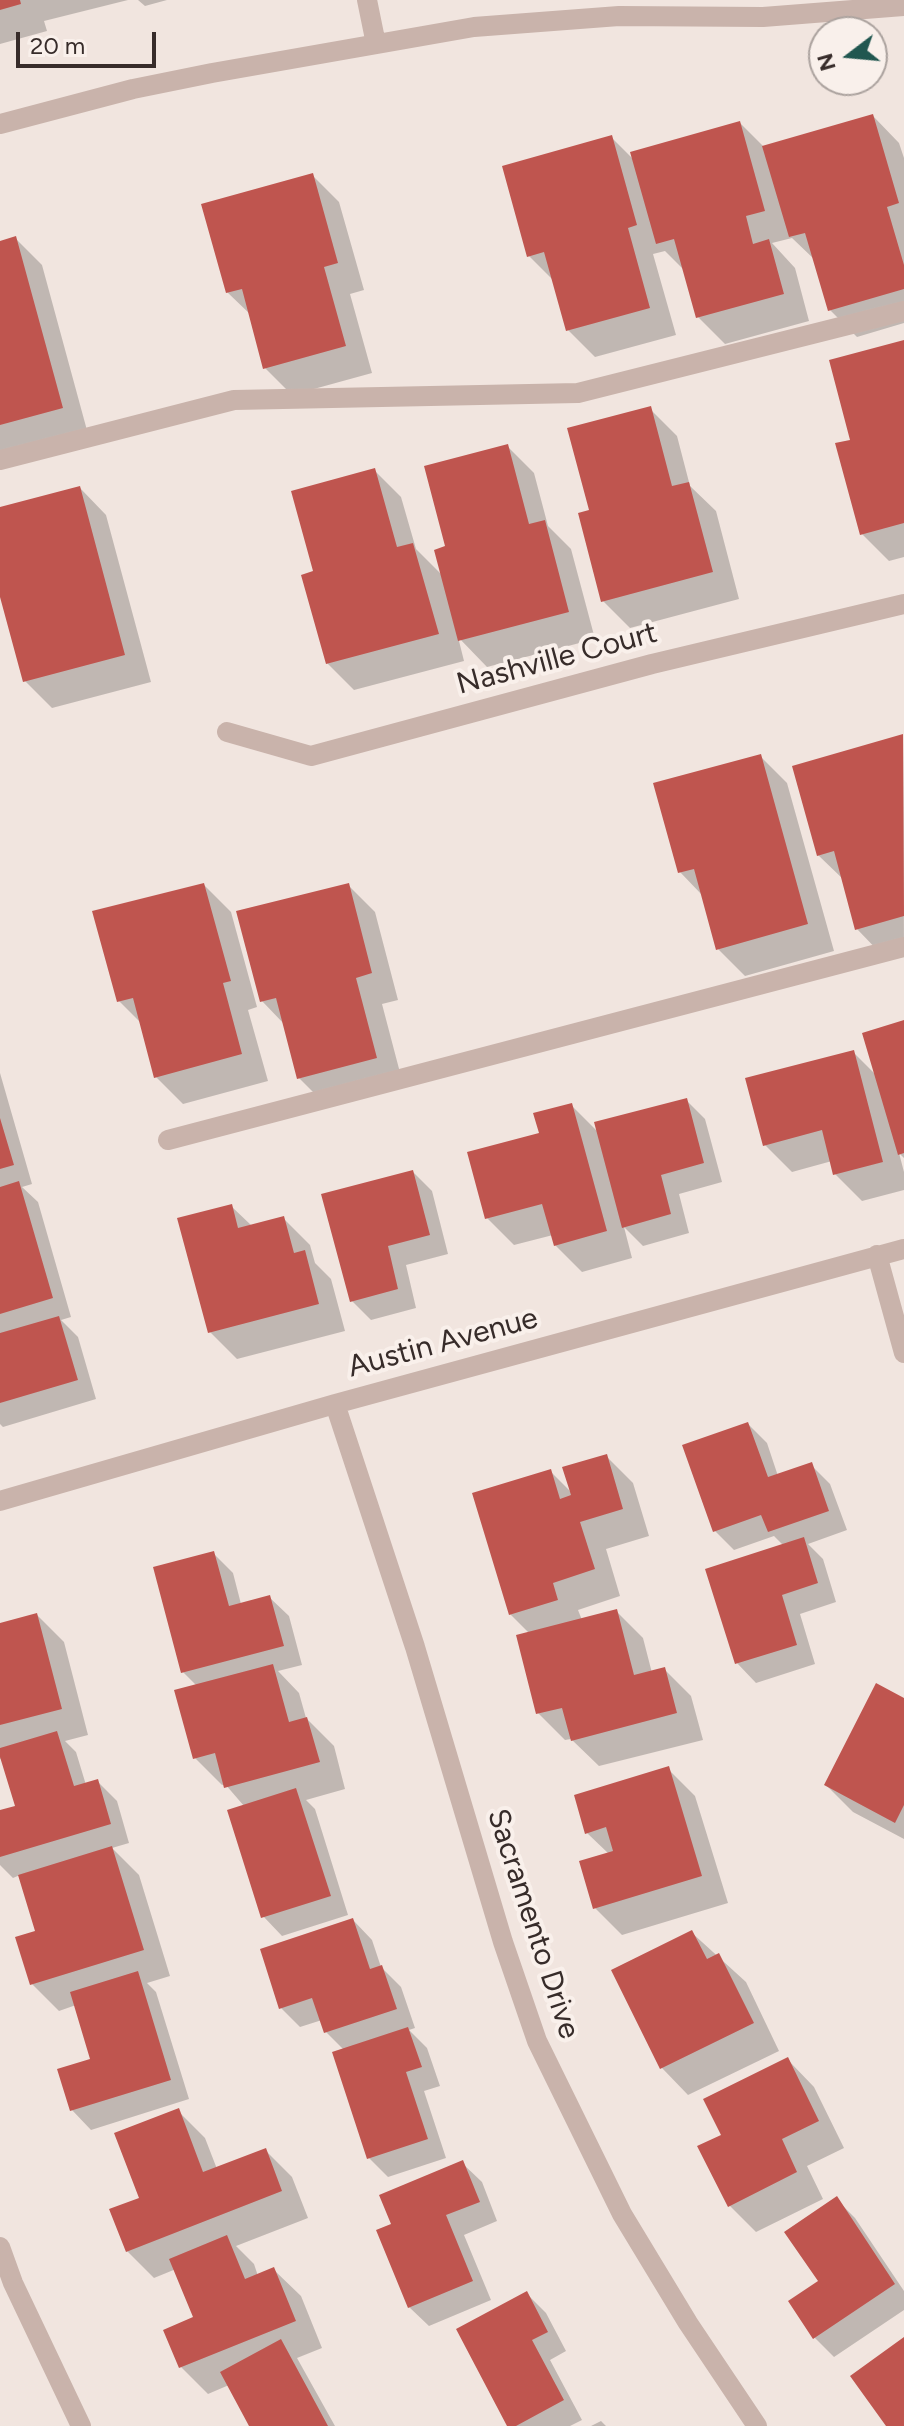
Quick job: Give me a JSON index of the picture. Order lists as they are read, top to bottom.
{
  "streets": {
    "street": ["Nashville Court", "Austin Avenue", "Sacramento Drive"]
  },
  "crossings": [
    ["Austin Avenue", "Sacramento Drive"]
  ],
  "scale_bar": "20 m",
  "north": "left"
}
